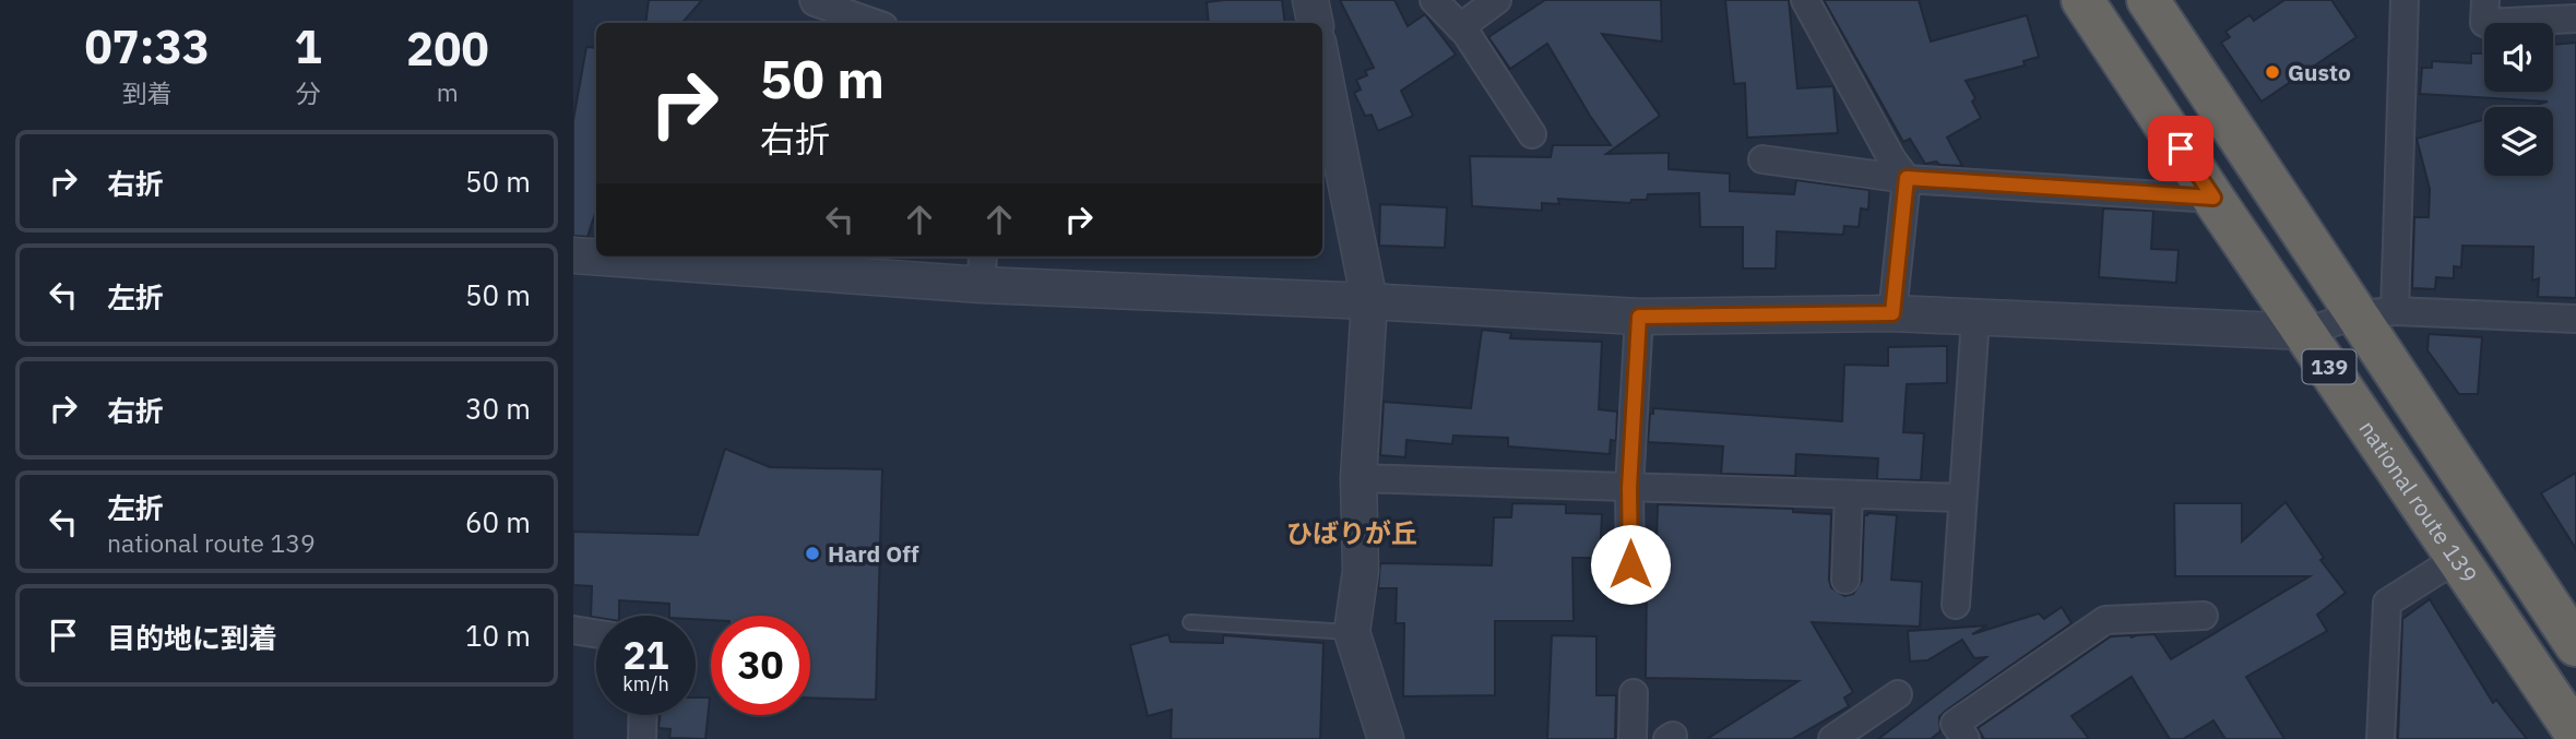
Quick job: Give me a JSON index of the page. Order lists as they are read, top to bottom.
{
  "streets": {
    "highway": ["139", "national route 139"]
  },
  "districts": ["ひばりが丘"],
  "places": ["Gusto", "Hard Off"],
  "page": {
    "eta": [
      "07:33",
      "到着",
      "1",
      "分",
      "200",
      "m"
    ],
    "turn": ["50 m", "右折"],
    "list": [
      {
        "name": "右折",
        "value": "50 m"
      },
      {
        "name": "左折",
        "value": "50 m"
      },
      {
        "name": "右折",
        "value": "30 m"
      },
      {
        "name": "左折",
        "note": "national route 139",
        "value": "60 m"
      },
      {
        "name": "目的地に到着",
        "value": "10 m"
      }
    ],
    "speed": "21 km/h",
    "limit": "30"
  }
}
